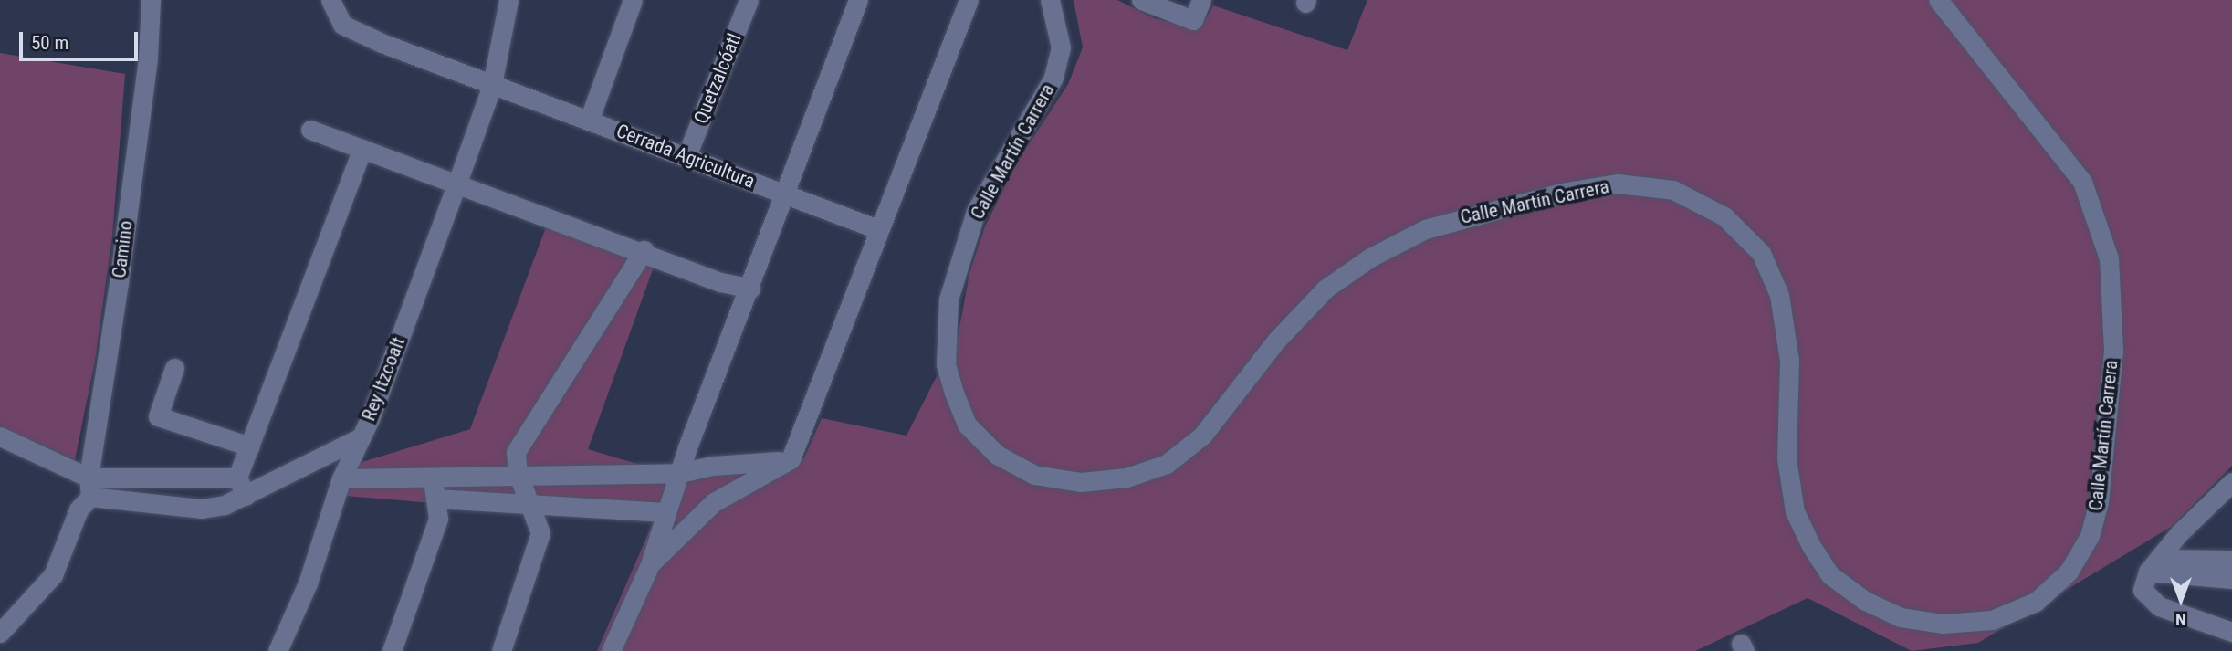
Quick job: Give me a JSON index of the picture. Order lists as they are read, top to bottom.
{
  "streets": {
    "street": [
      "Quetzalcóatl",
      "Calle Martín Carrera",
      "Cerrada Agricultura",
      "Camino",
      "Rey Itzcoalt"
    ]
  },
  "crossings": [
    ["Quetzalcóatl", "Cerrada Agricultura"],
    ["Cerrada Agricultura", "Rey Itzcoalt"],
    ["Camino", "Rey Itzcoalt"]
  ],
  "scale_bar": "50 m",
  "north": "bottom"
}
